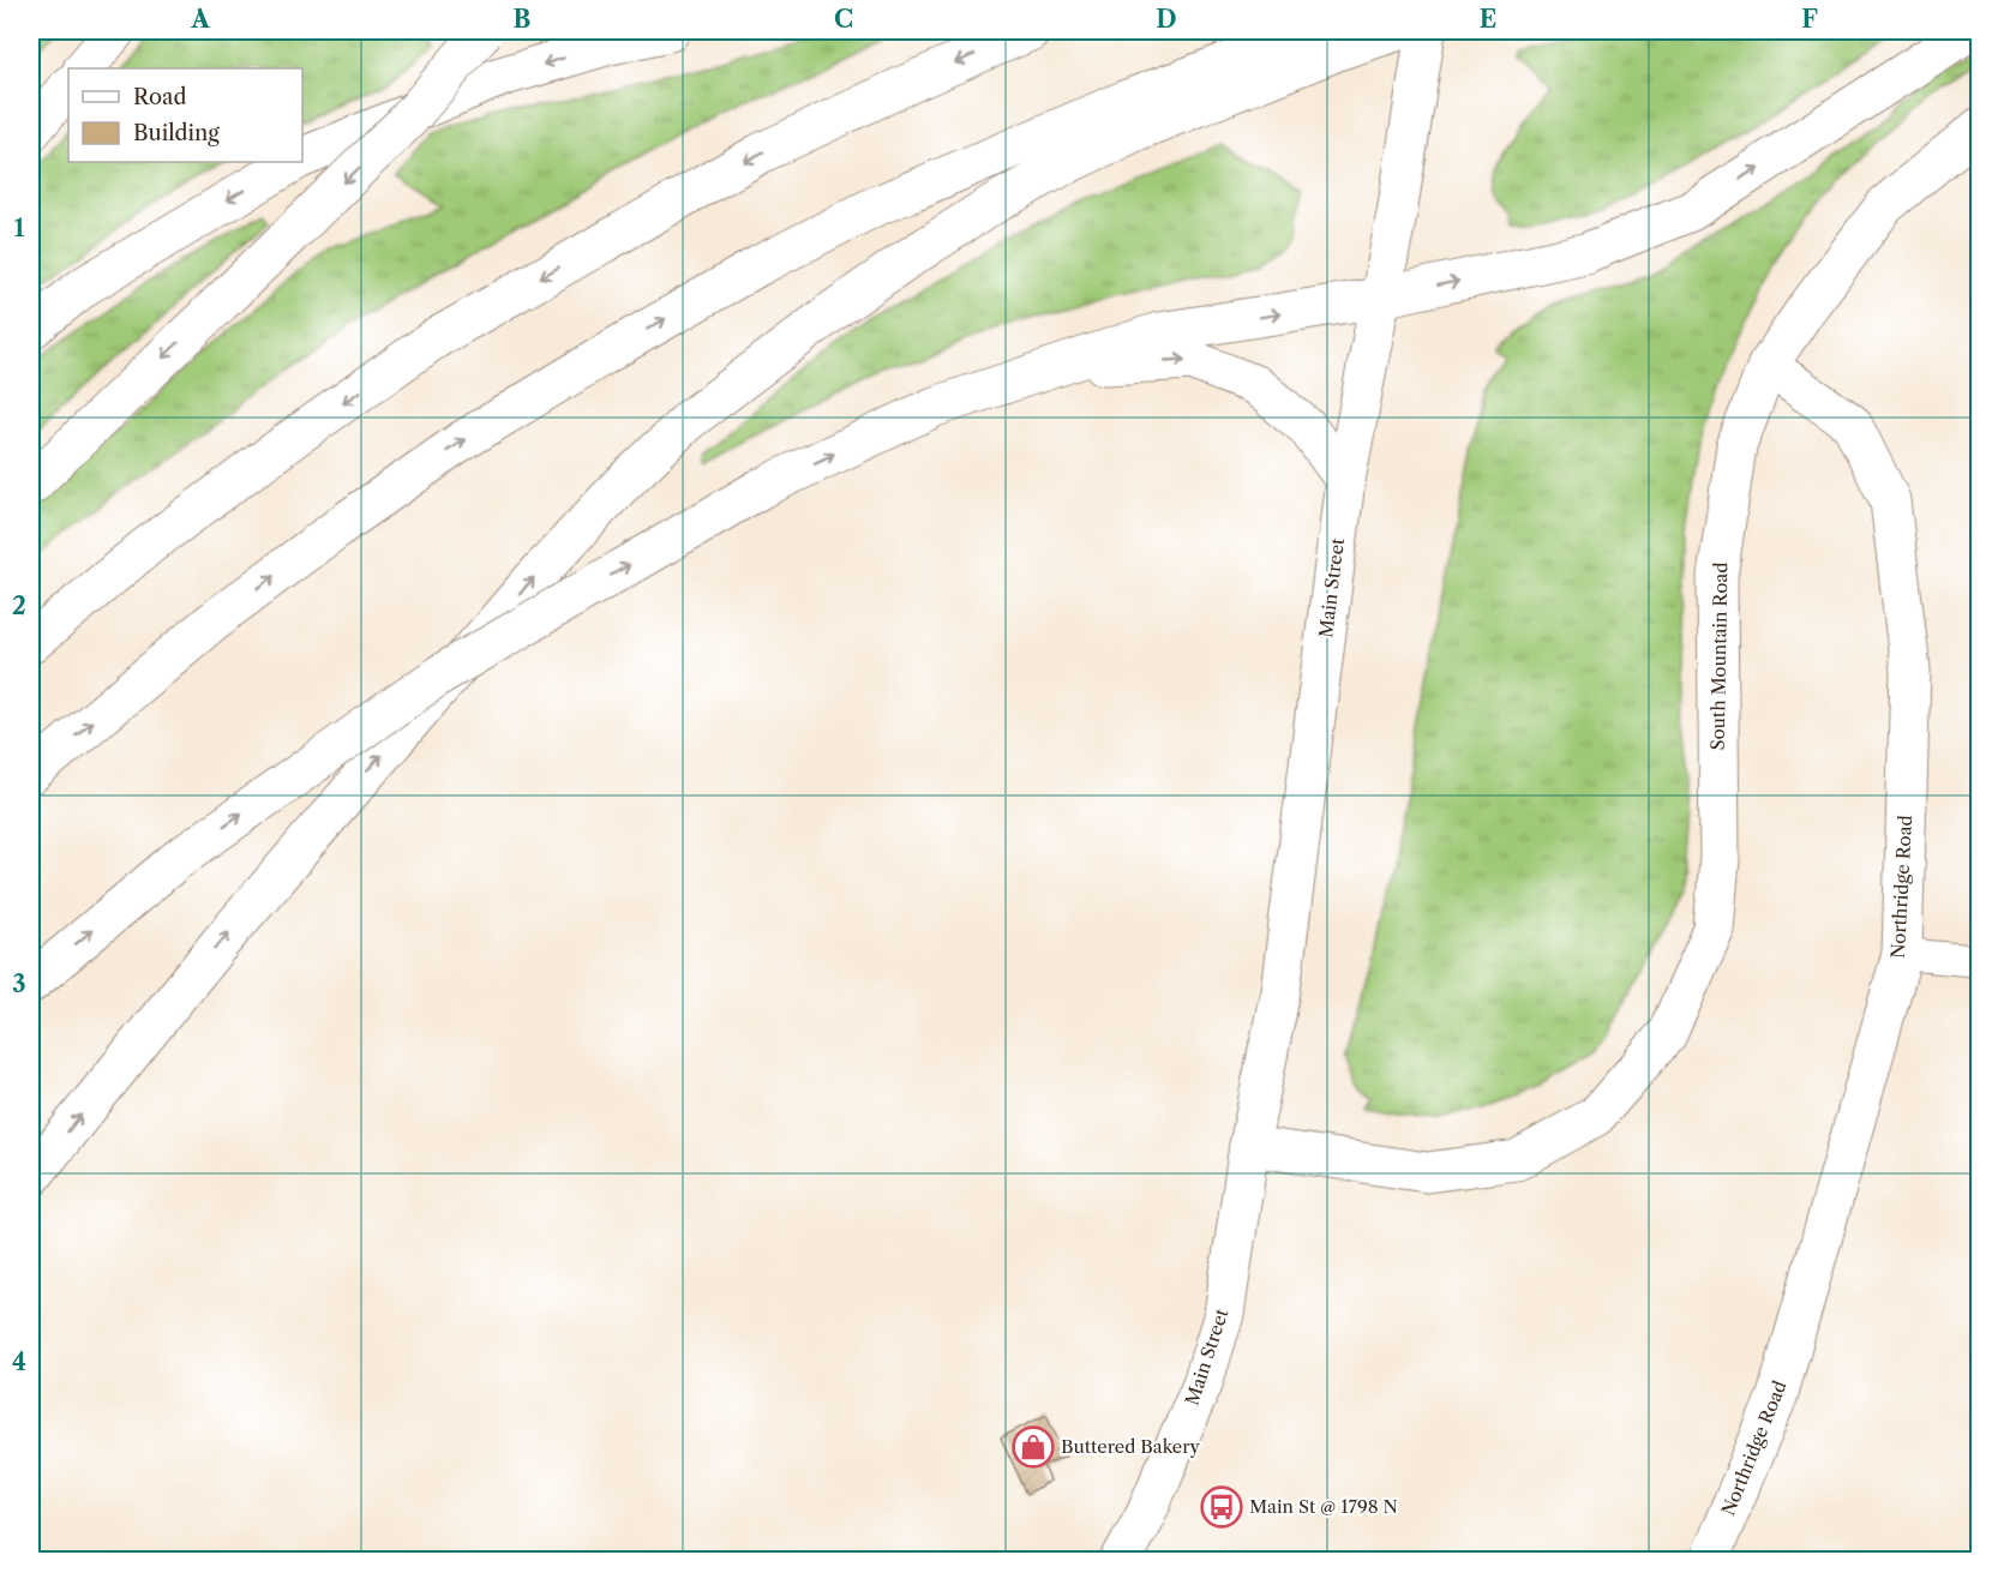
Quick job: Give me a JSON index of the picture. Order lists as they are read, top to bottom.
{
  "streets": {
    "main road": ["Main Street", "South Mountain Road", "Northridge Road"]
  },
  "crossings": [
    ["Main Street", "South Mountain Road"],
    ["South Mountain Road", "Northridge Road"]
  ],
  "places": {
    "shop": ["Buttered Bakery"],
    "bus stop": ["Main St @ 1798 N"]
  },
  "legend": ["Road", "Building"],
  "grid": {
    "columns": [
      "A",
      "B",
      "C",
      "D",
      "E",
      "F"
    ],
    "rows": [
      "1",
      "2",
      "3",
      "4"
    ]
  }
}
